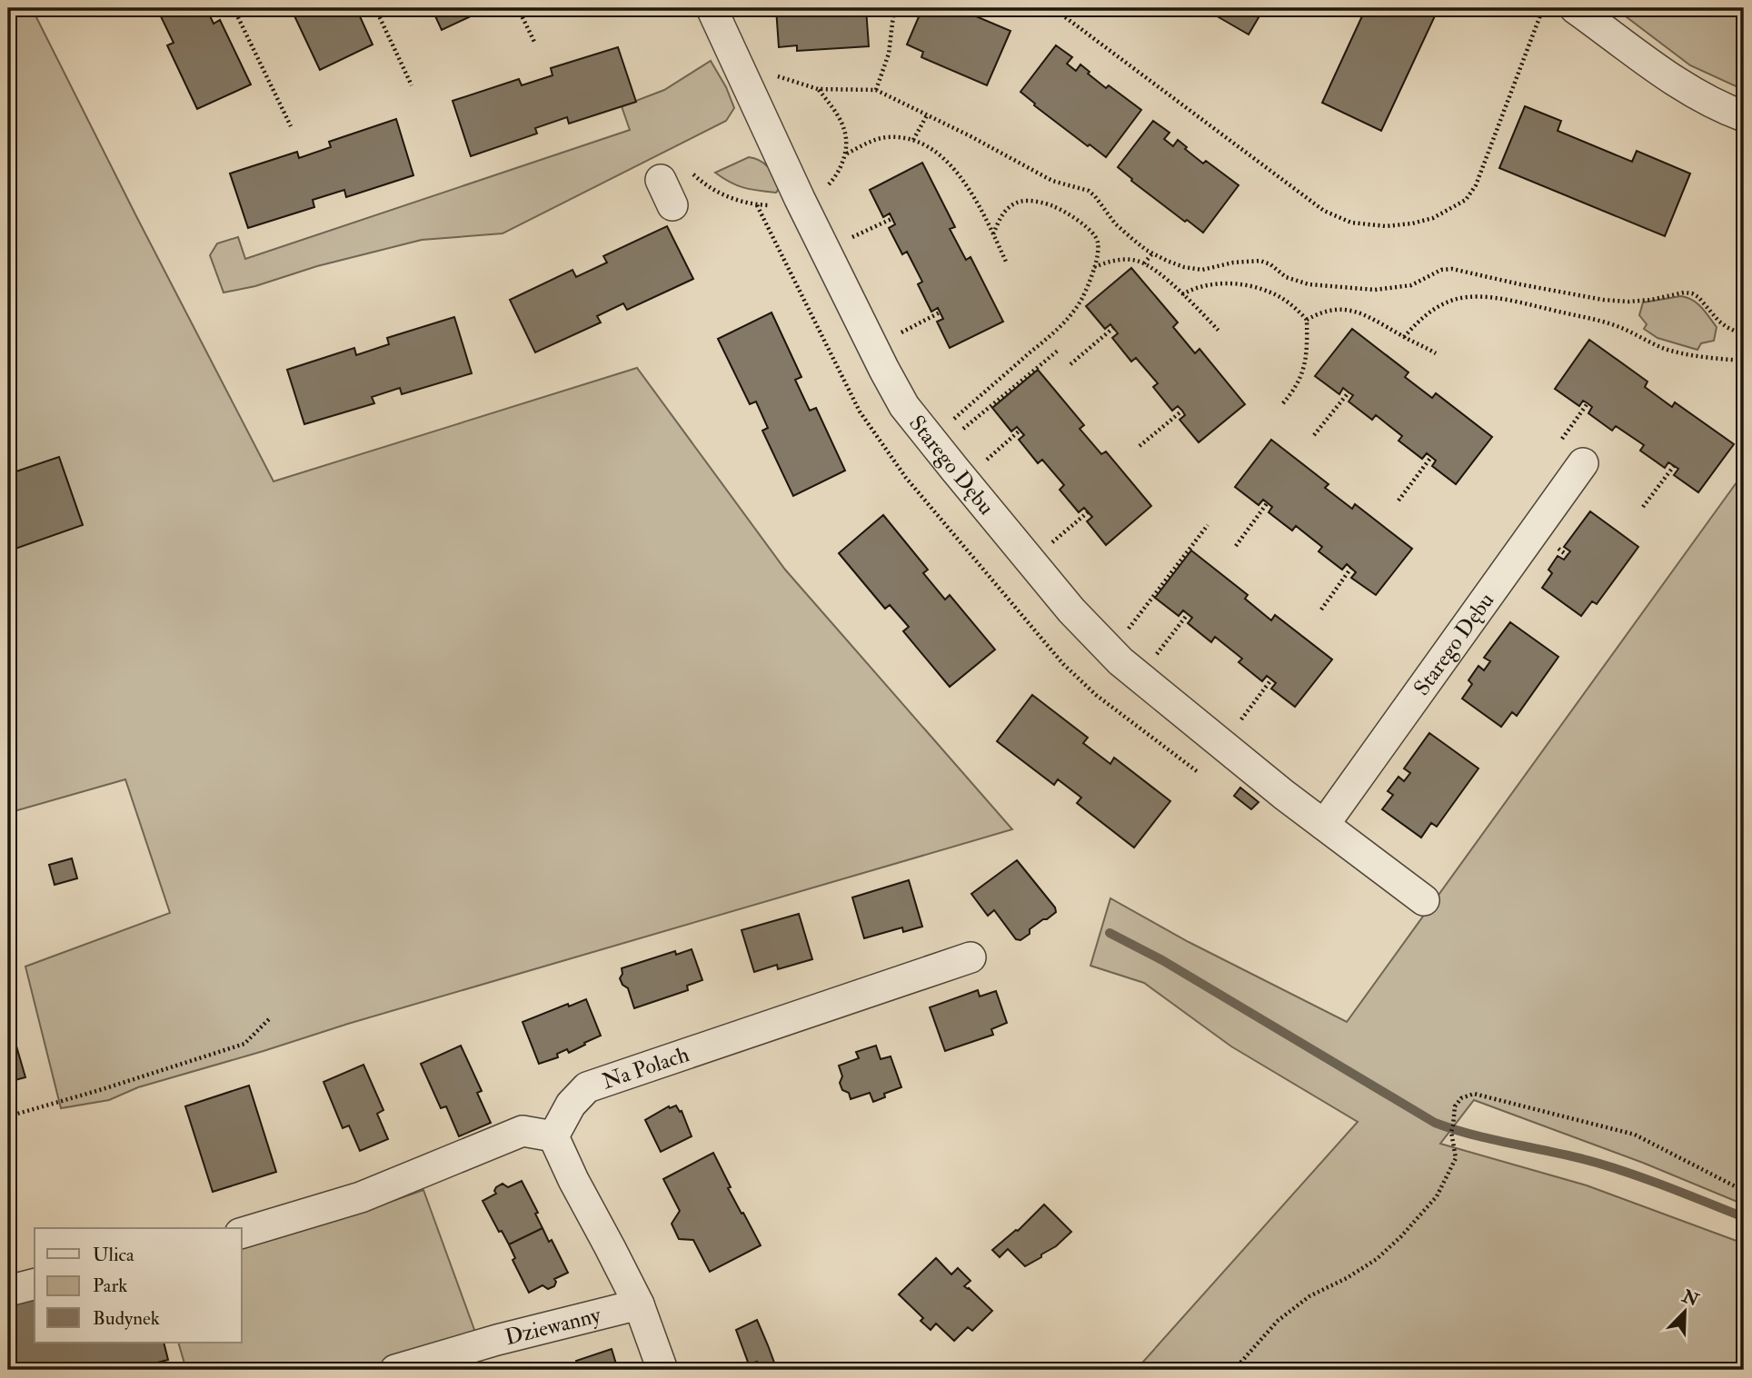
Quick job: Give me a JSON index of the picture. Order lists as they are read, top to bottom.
{
  "streets": {
    "street": ["Starego Dębu", "Na Polach", "Dziewanny"]
  },
  "legend": ["Ulica", "Park", "Budynek"],
  "north": "top right"
}
